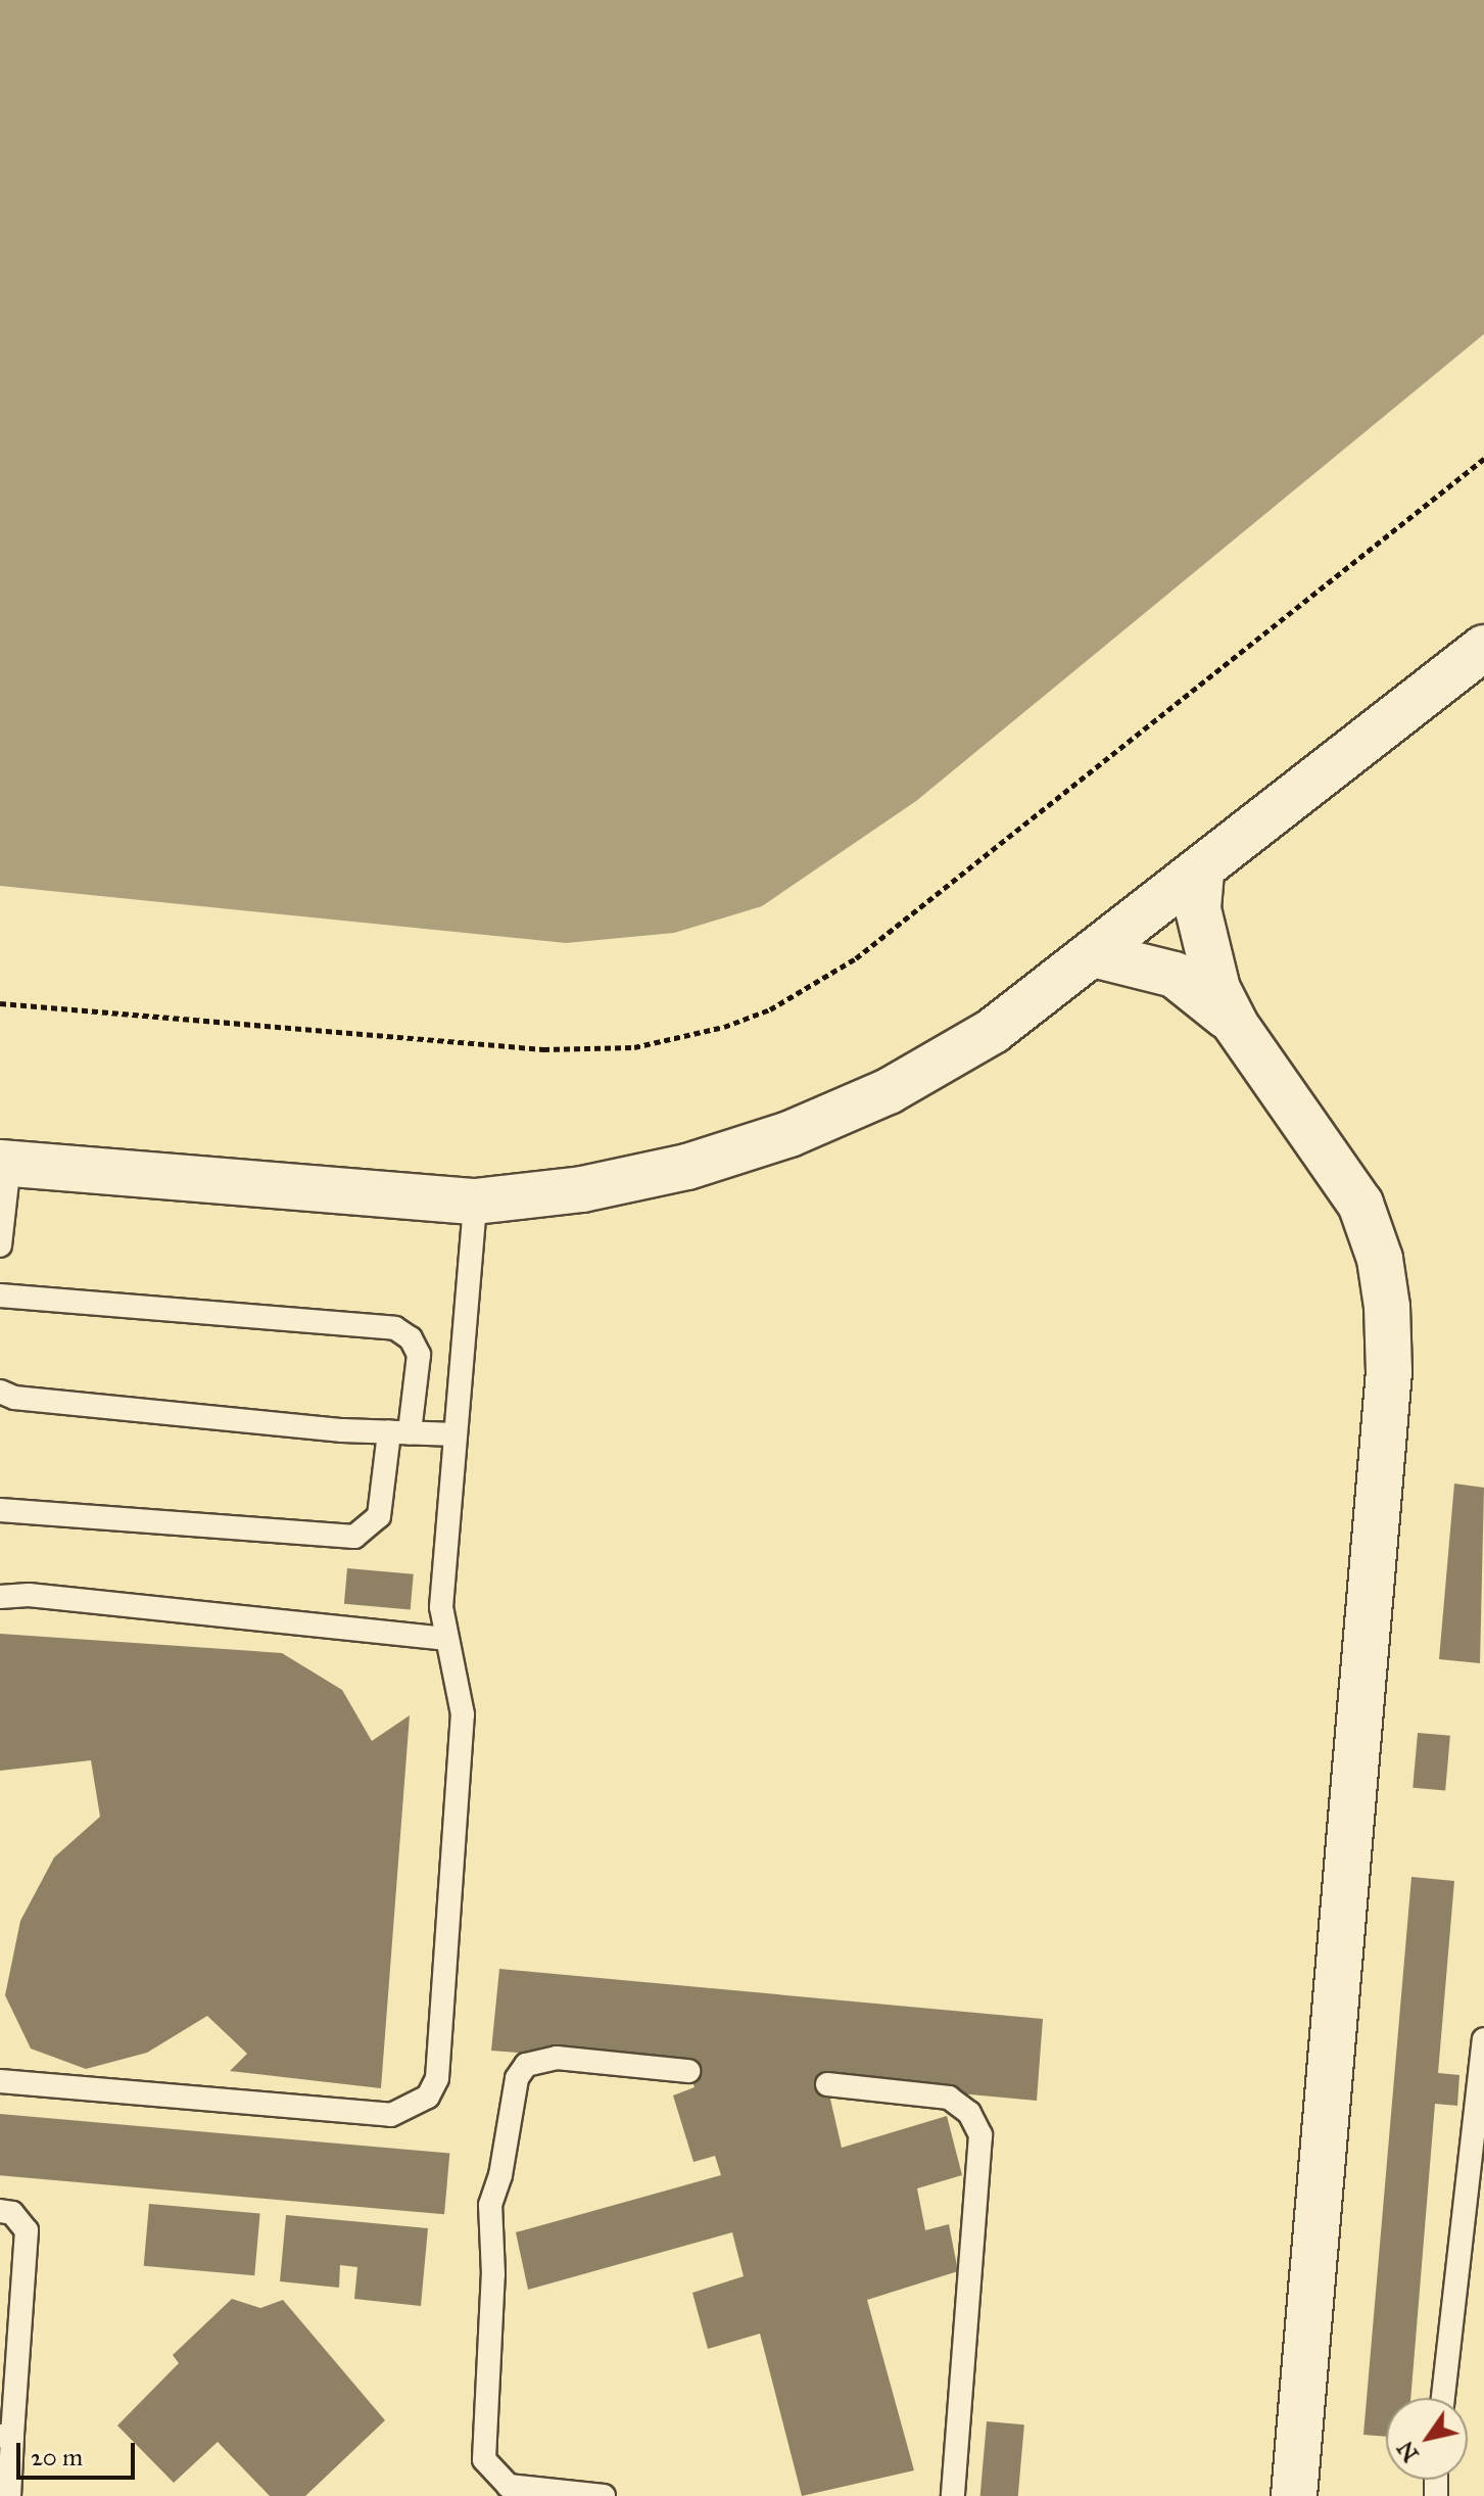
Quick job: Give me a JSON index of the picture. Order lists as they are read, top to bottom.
{
  "scale_bar": "20 m",
  "north": "bottom left"
}
